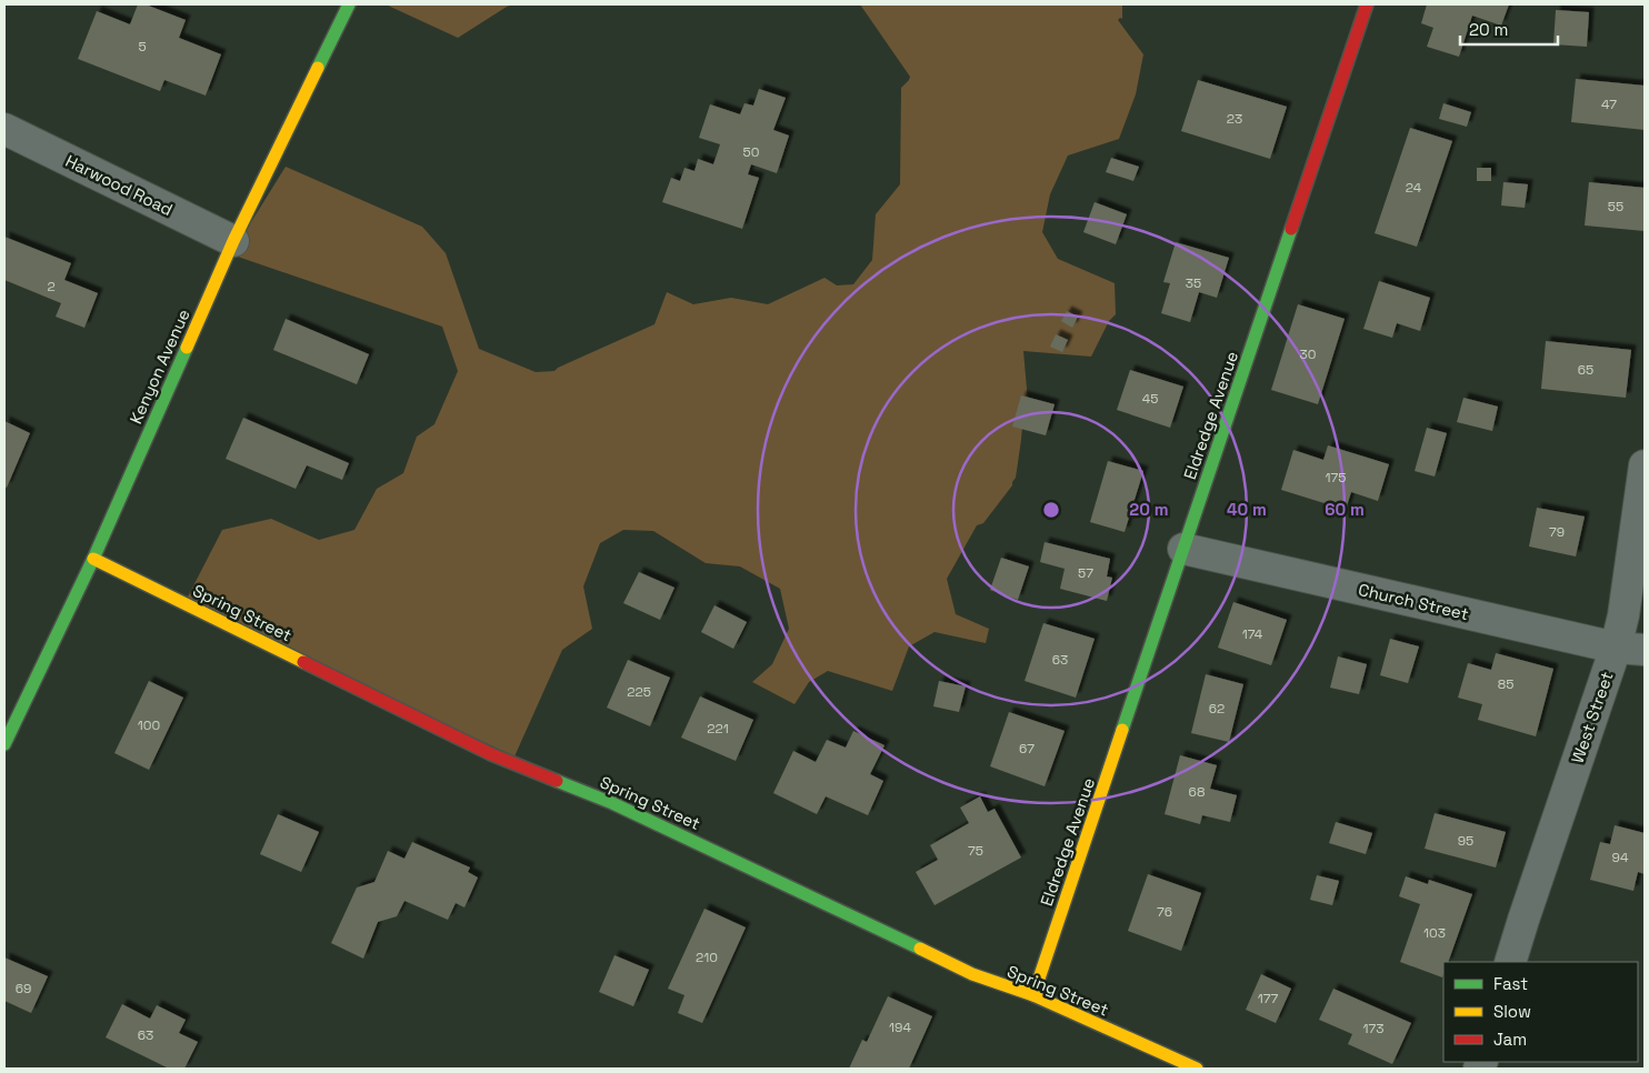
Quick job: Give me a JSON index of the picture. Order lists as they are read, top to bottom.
{
  "streets": {
    "street": [
      "Harwood Road",
      "Kenyon Avenue",
      "Eldredge Avenue",
      "Church Street",
      "Spring Street",
      "West Street"
    ]
  },
  "crossings": [
    ["Harwood Road", "Kenyon Avenue"],
    ["Kenyon Avenue", "Spring Street"],
    ["Eldredge Avenue", "Church Street"],
    ["Eldredge Avenue", "Spring Street"],
    ["Church Street", "West Street"]
  ],
  "house_numbers": [
    "5",
    "47",
    "23",
    "50",
    "24",
    "55",
    "35",
    "2",
    "30",
    "65",
    "45",
    "175",
    "79",
    "57",
    "174",
    "63",
    "85",
    "225",
    "62",
    "100",
    "221",
    "67",
    "68",
    "95",
    "75",
    "94",
    "76",
    "103",
    "210",
    "69",
    "177",
    "194",
    "173",
    "63"
  ],
  "legend": ["Fast", "Slow", "Jam"],
  "scale_bar": "20 m",
  "rings": ["20 m", "40 m", "60 m"]
}
